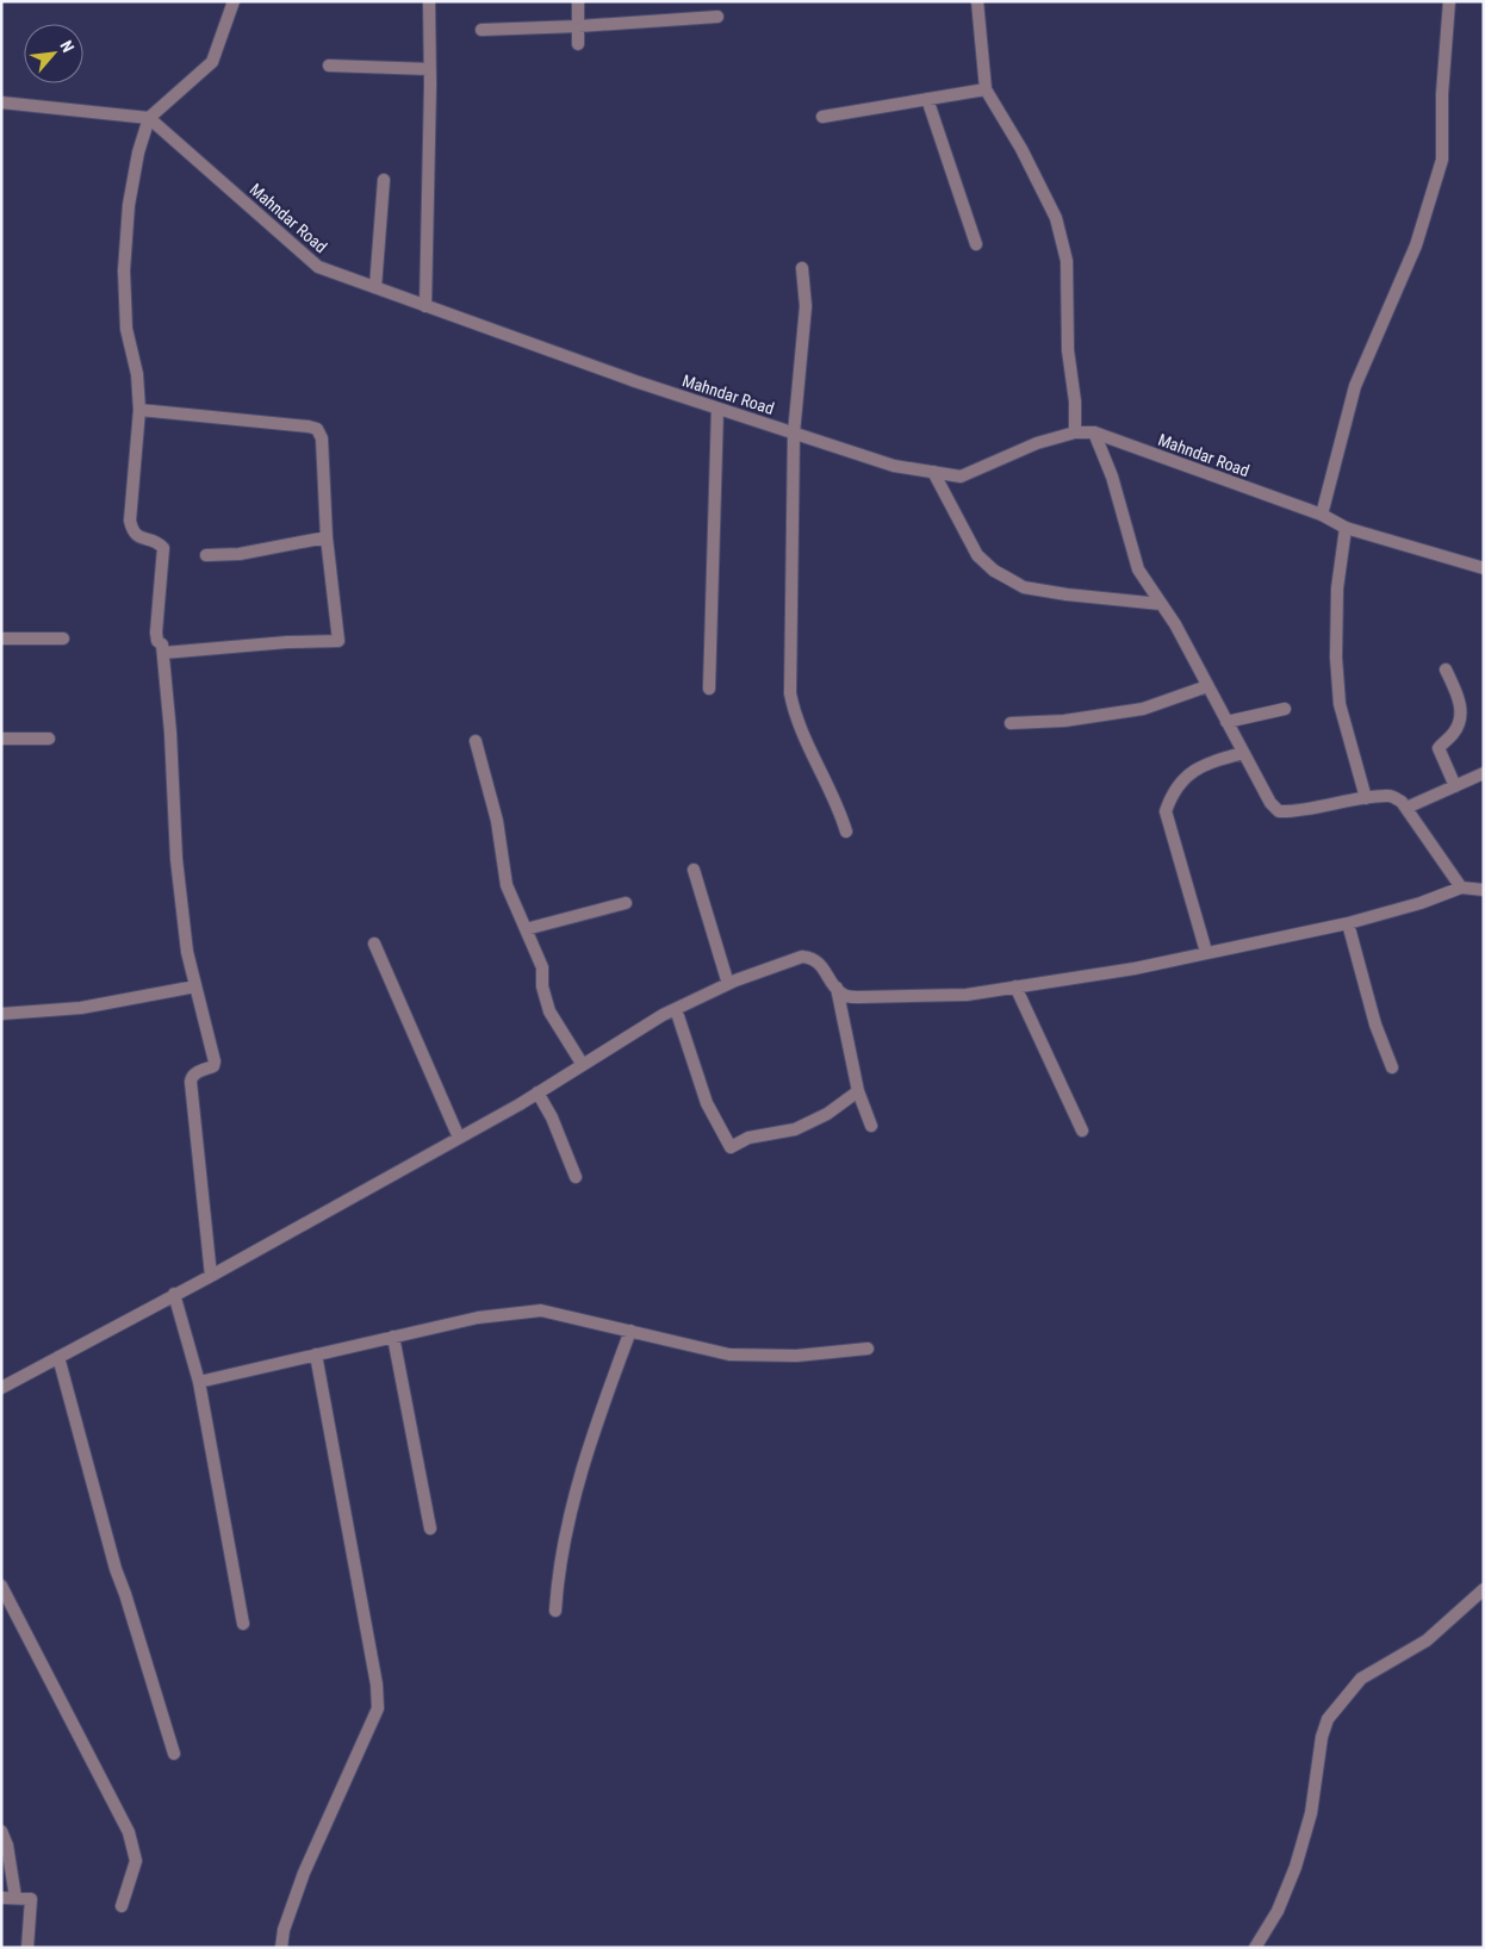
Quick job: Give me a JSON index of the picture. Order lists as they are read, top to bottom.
{
  "streets": {
    "street": ["Mahndar Road"]
  },
  "north": "top right"
}
